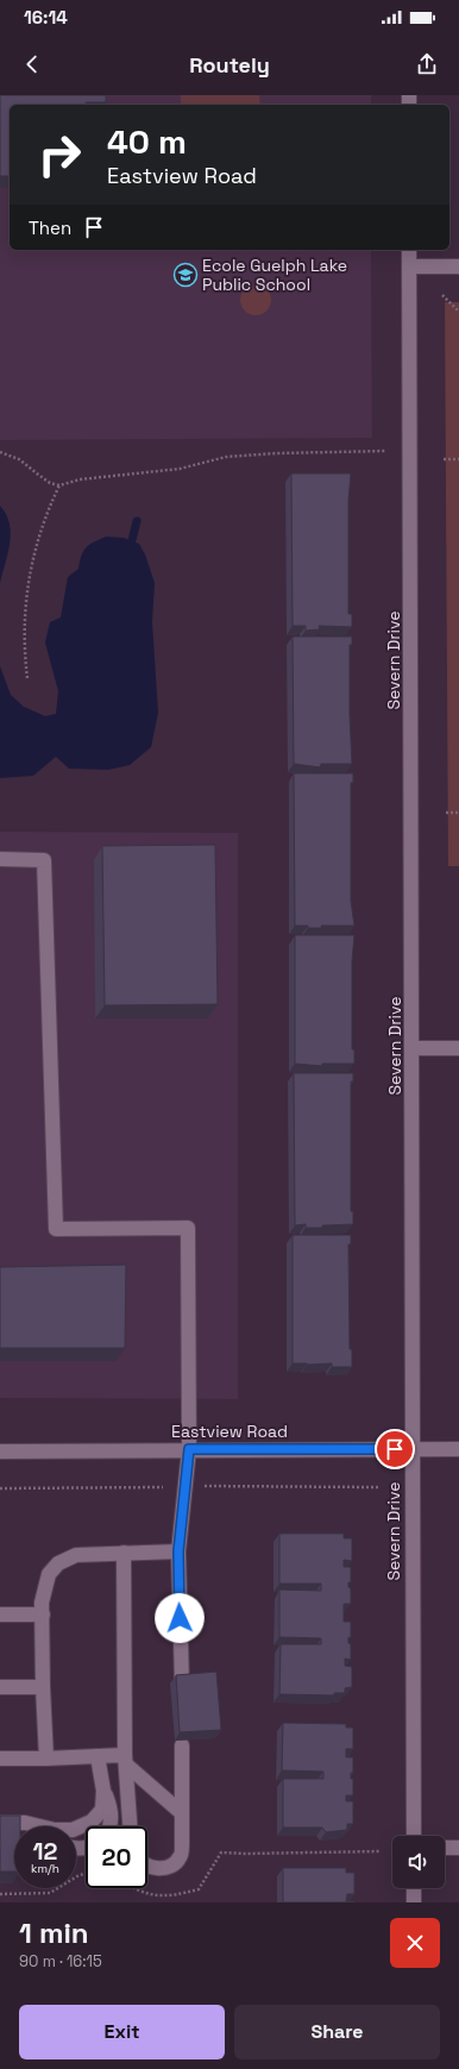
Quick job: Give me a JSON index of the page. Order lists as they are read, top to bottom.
{
  "streets": {
    "street": ["Severn Drive", "Eastview Road"]
  },
  "crossings": [
    ["Severn Drive", "Eastview Road"]
  ],
  "places": {
    "school or university": ["Ecole Guelph Lake Public School"]
  },
  "page": {
    "status": "16:14",
    "header": "Routely",
    "turn": ["40 m", "Eastview Road"],
    "then": "Then",
    "speed": "12 km/h",
    "limit": "20",
    "heading": ["1 min", "90 m · 16:15"],
    "buttons": ["Exit", "Share"]
  }
}
